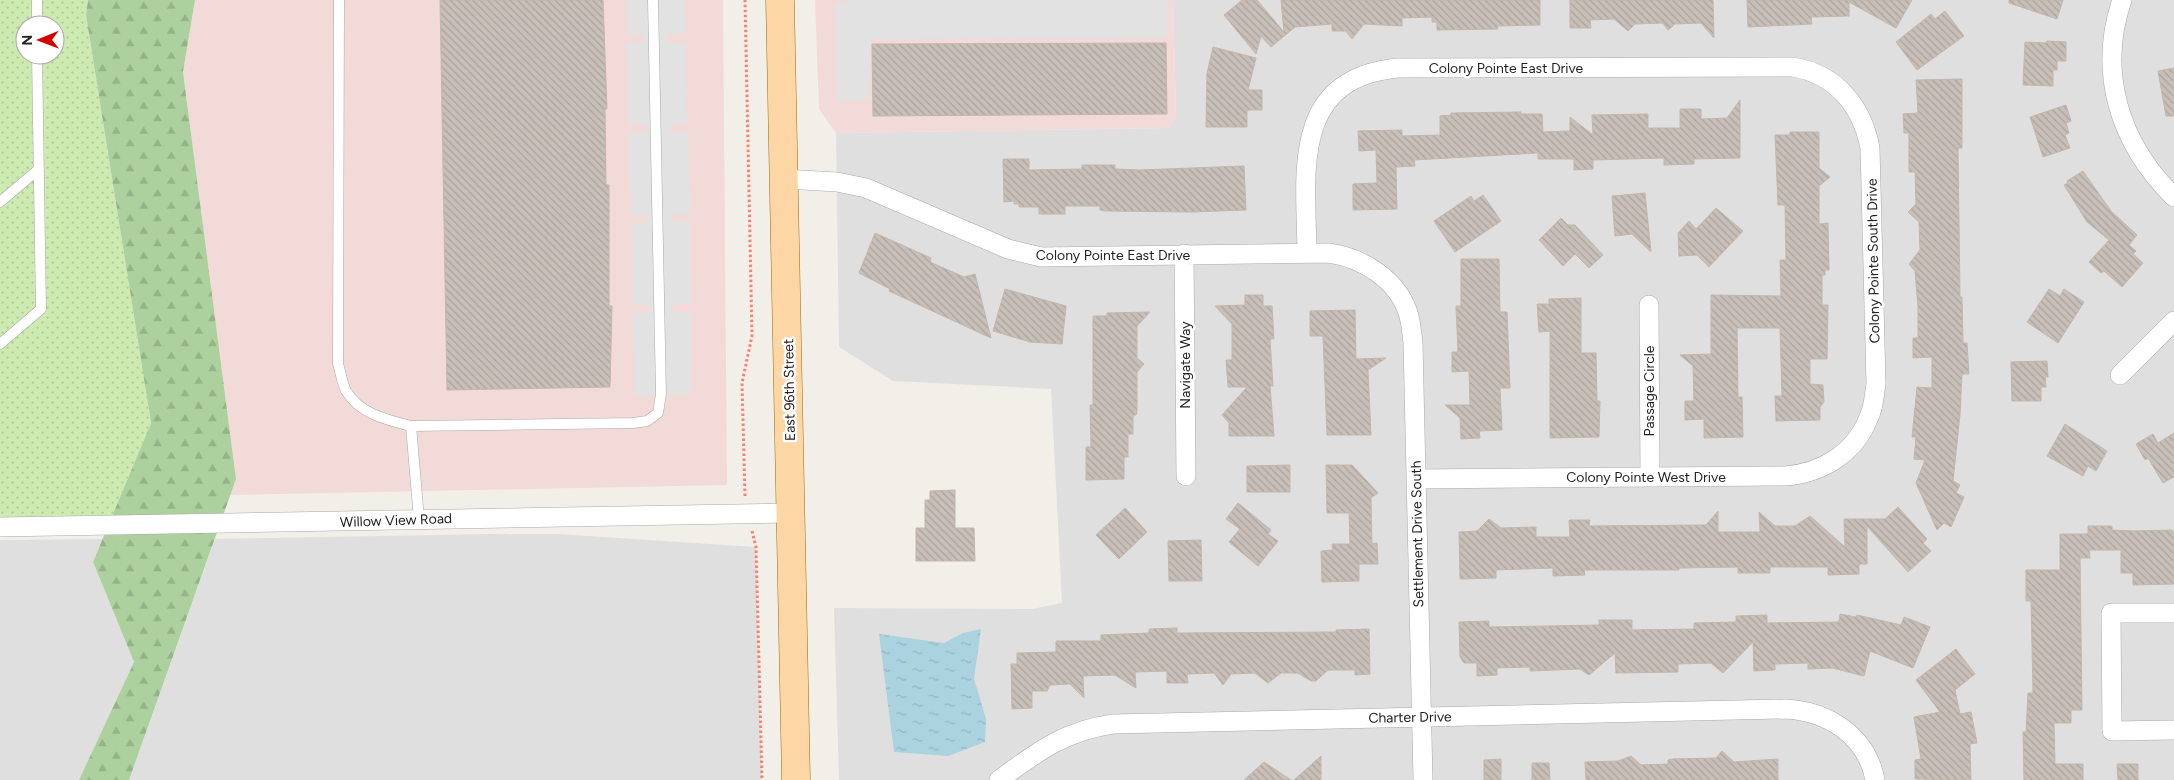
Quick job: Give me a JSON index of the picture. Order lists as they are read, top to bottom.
{
  "streets": {
    "main road": ["East 96th Street"],
    "street": [
      "Colony Pointe East Drive",
      "Colony Pointe South Drive",
      "Navigate Way",
      "Passage Circle",
      "Colony Pointe West Drive",
      "Willow View Road",
      "Settlement Drive South",
      "Charter Drive"
    ]
  },
  "crossings": [
    ["Colony Pointe East Drive", "Colony Pointe South Drive"],
    ["Colony Pointe East Drive", "Navigate Way"],
    ["Colony Pointe East Drive", "East 96th Street"],
    ["Colony Pointe East Drive", "Settlement Drive South"],
    ["Colony Pointe South Drive", "Colony Pointe West Drive"],
    ["East 96th Street", "Willow View Road"],
    ["Passage Circle", "Colony Pointe West Drive"],
    ["Colony Pointe West Drive", "Settlement Drive South"],
    ["Settlement Drive South", "Charter Drive"]
  ],
  "north": "left"
}
